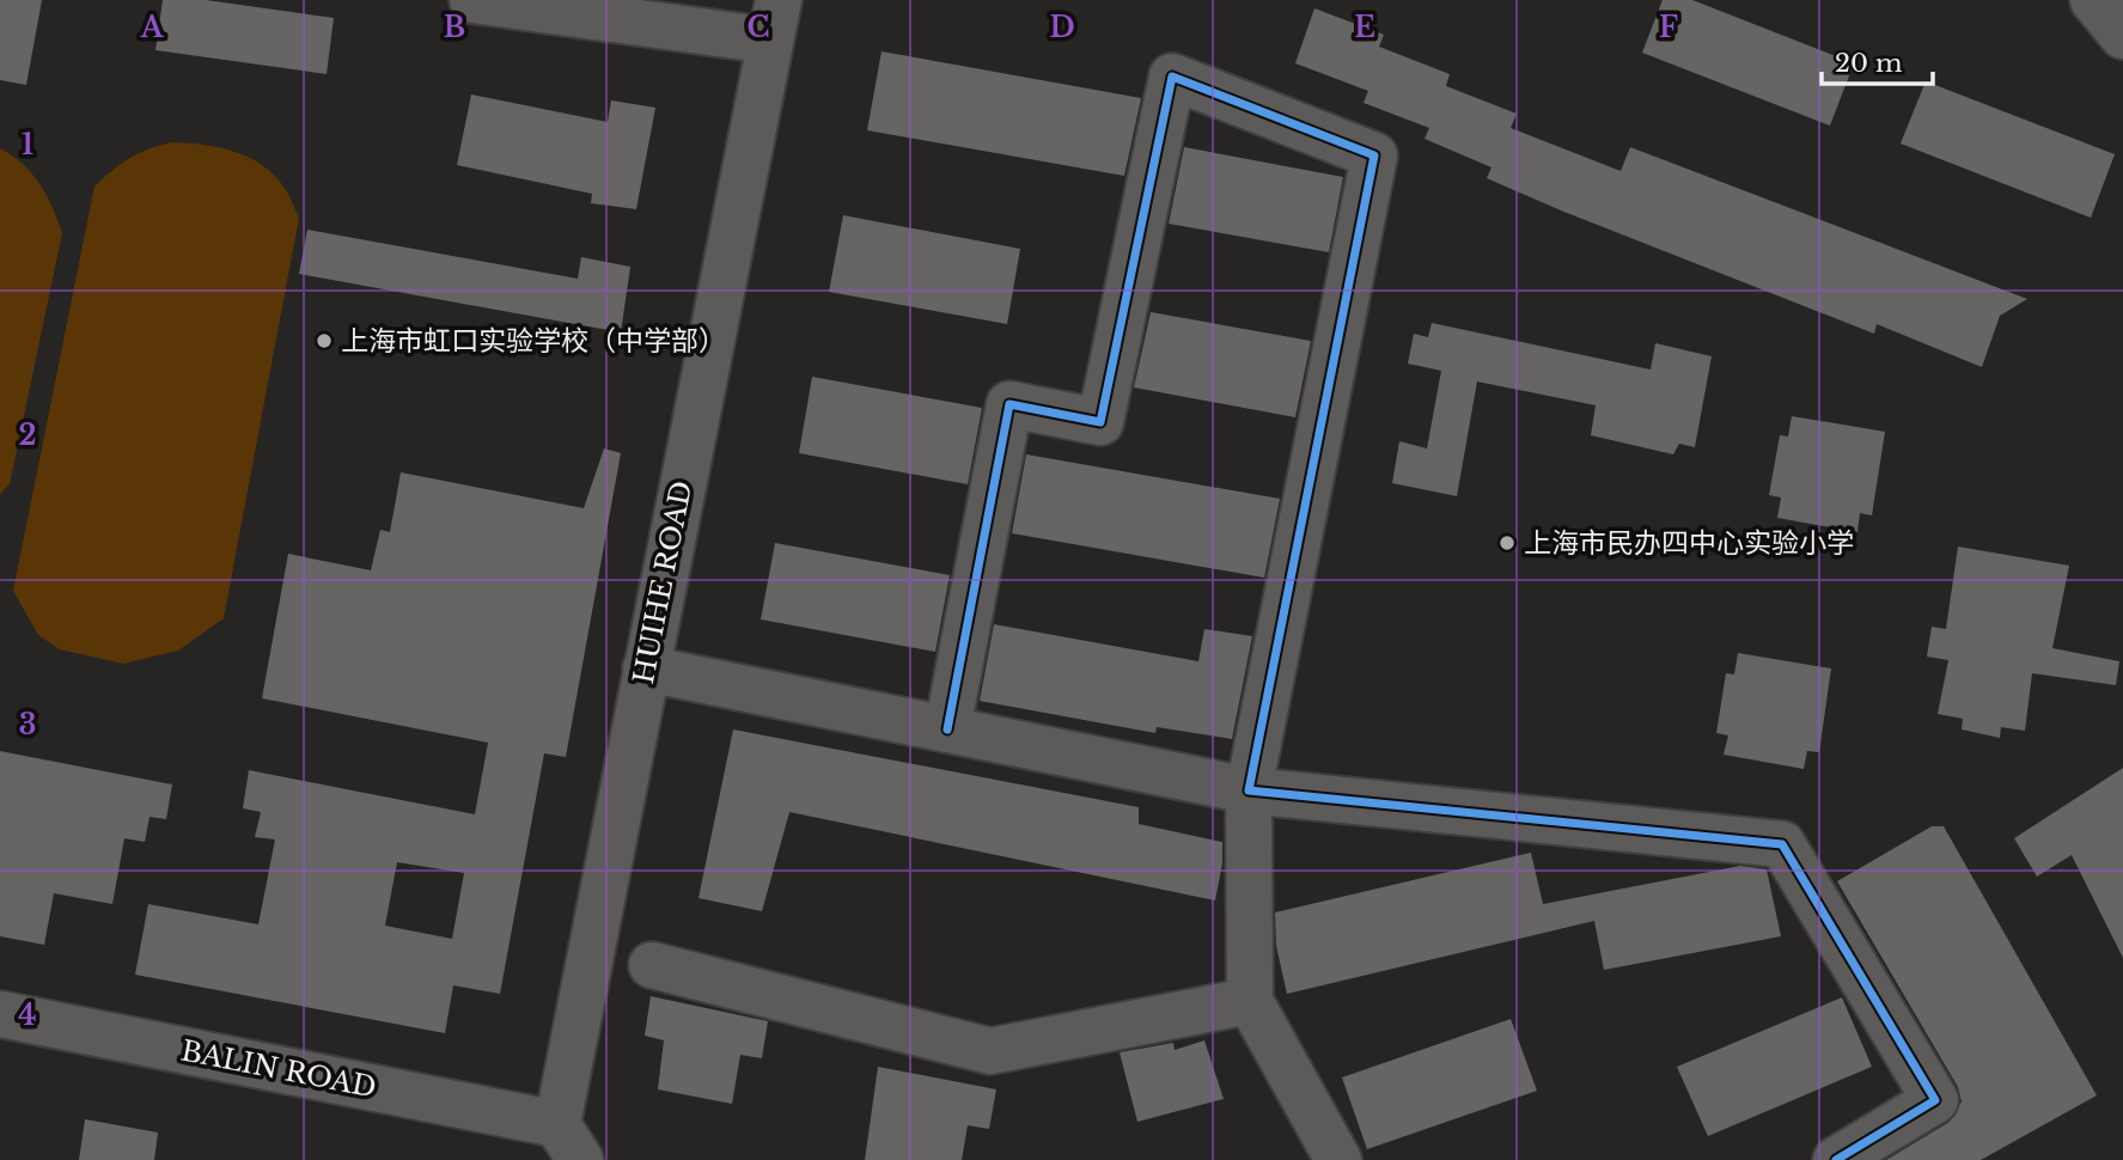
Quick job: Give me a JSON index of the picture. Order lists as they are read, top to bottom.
{
  "streets": {
    "street": ["HUIHE ROAD", "BALIN ROAD"]
  },
  "crossings": [
    ["HUIHE ROAD", "BALIN ROAD"]
  ],
  "places": ["上海市虹口实验学校（中学部）", "上海市民办四中心实验小学"],
  "scale_bar": "20 m",
  "grid": {
    "columns": [
      "A",
      "B",
      "C",
      "D",
      "E",
      "F"
    ],
    "rows": [
      "1",
      "2",
      "3",
      "4"
    ]
  }
}
